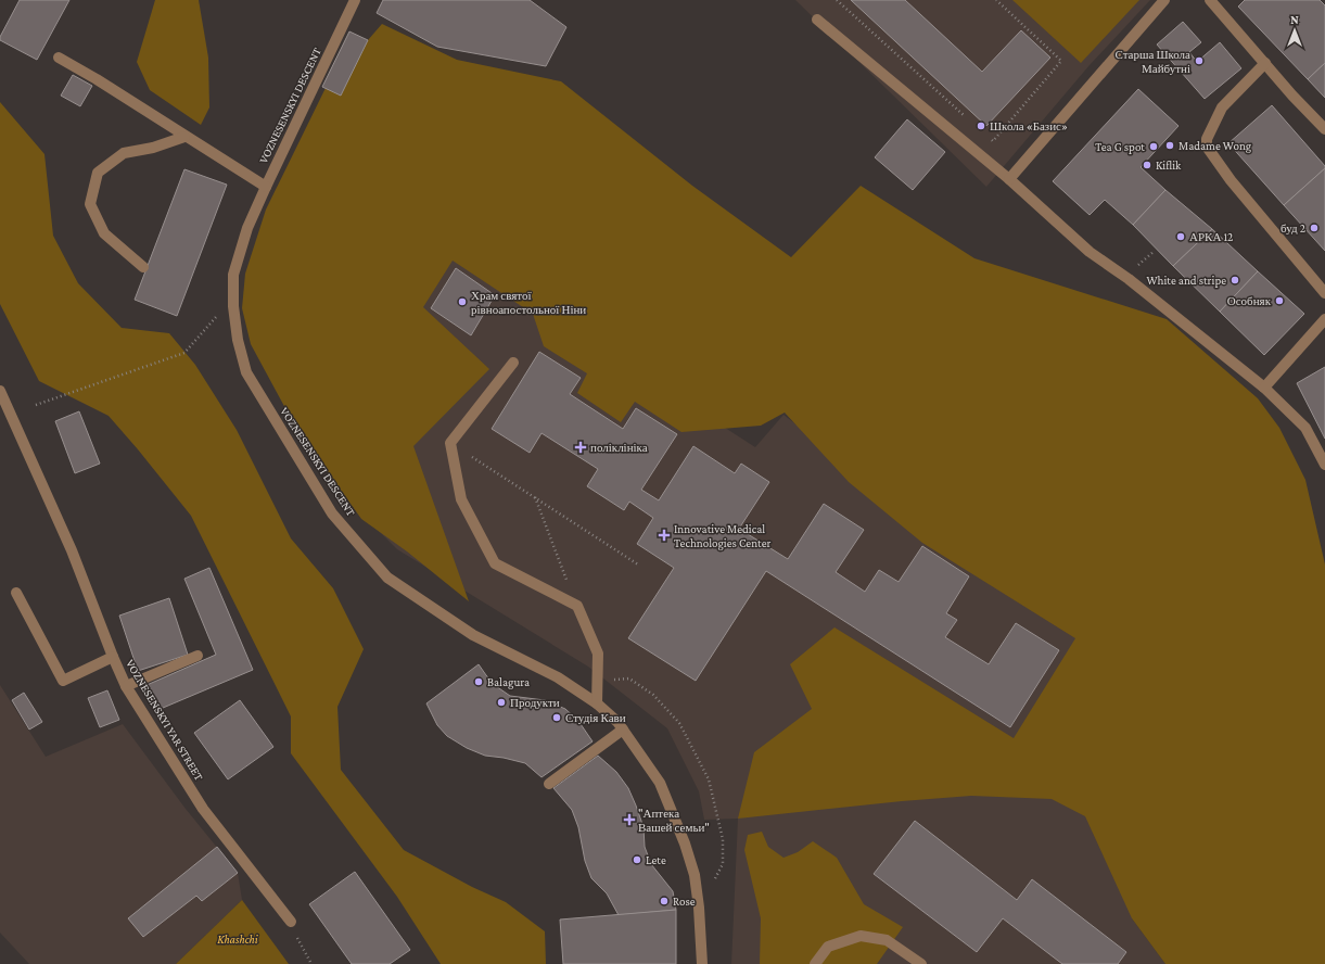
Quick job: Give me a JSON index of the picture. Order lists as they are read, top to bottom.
{
  "streets": {
    "street": ["VOZNESENSKYI DESCENT", "VOZNESENSKYI YAR STREET"]
  },
  "parks": ["Khashchi"],
  "places": {
    "other": [
      "Старша Школа Майбутні",
      "Школа «Базис»",
      "Madame Wong",
      "Tea G spot",
      "Kiflik",
      "буд 2",
      "АРКА 12",
      "White and stripe",
      "Особняк",
      "Храм святої рівноапостольної Ніни",
      "Balagura",
      "Продукти",
      "Студія Кави",
      "Lete",
      "Rose"
    ],
    "health": ["поліклініка", "Innovative Medical Technologies Center", "\"Аптека Вашей семьи\""]
  },
  "north": "top"
}
